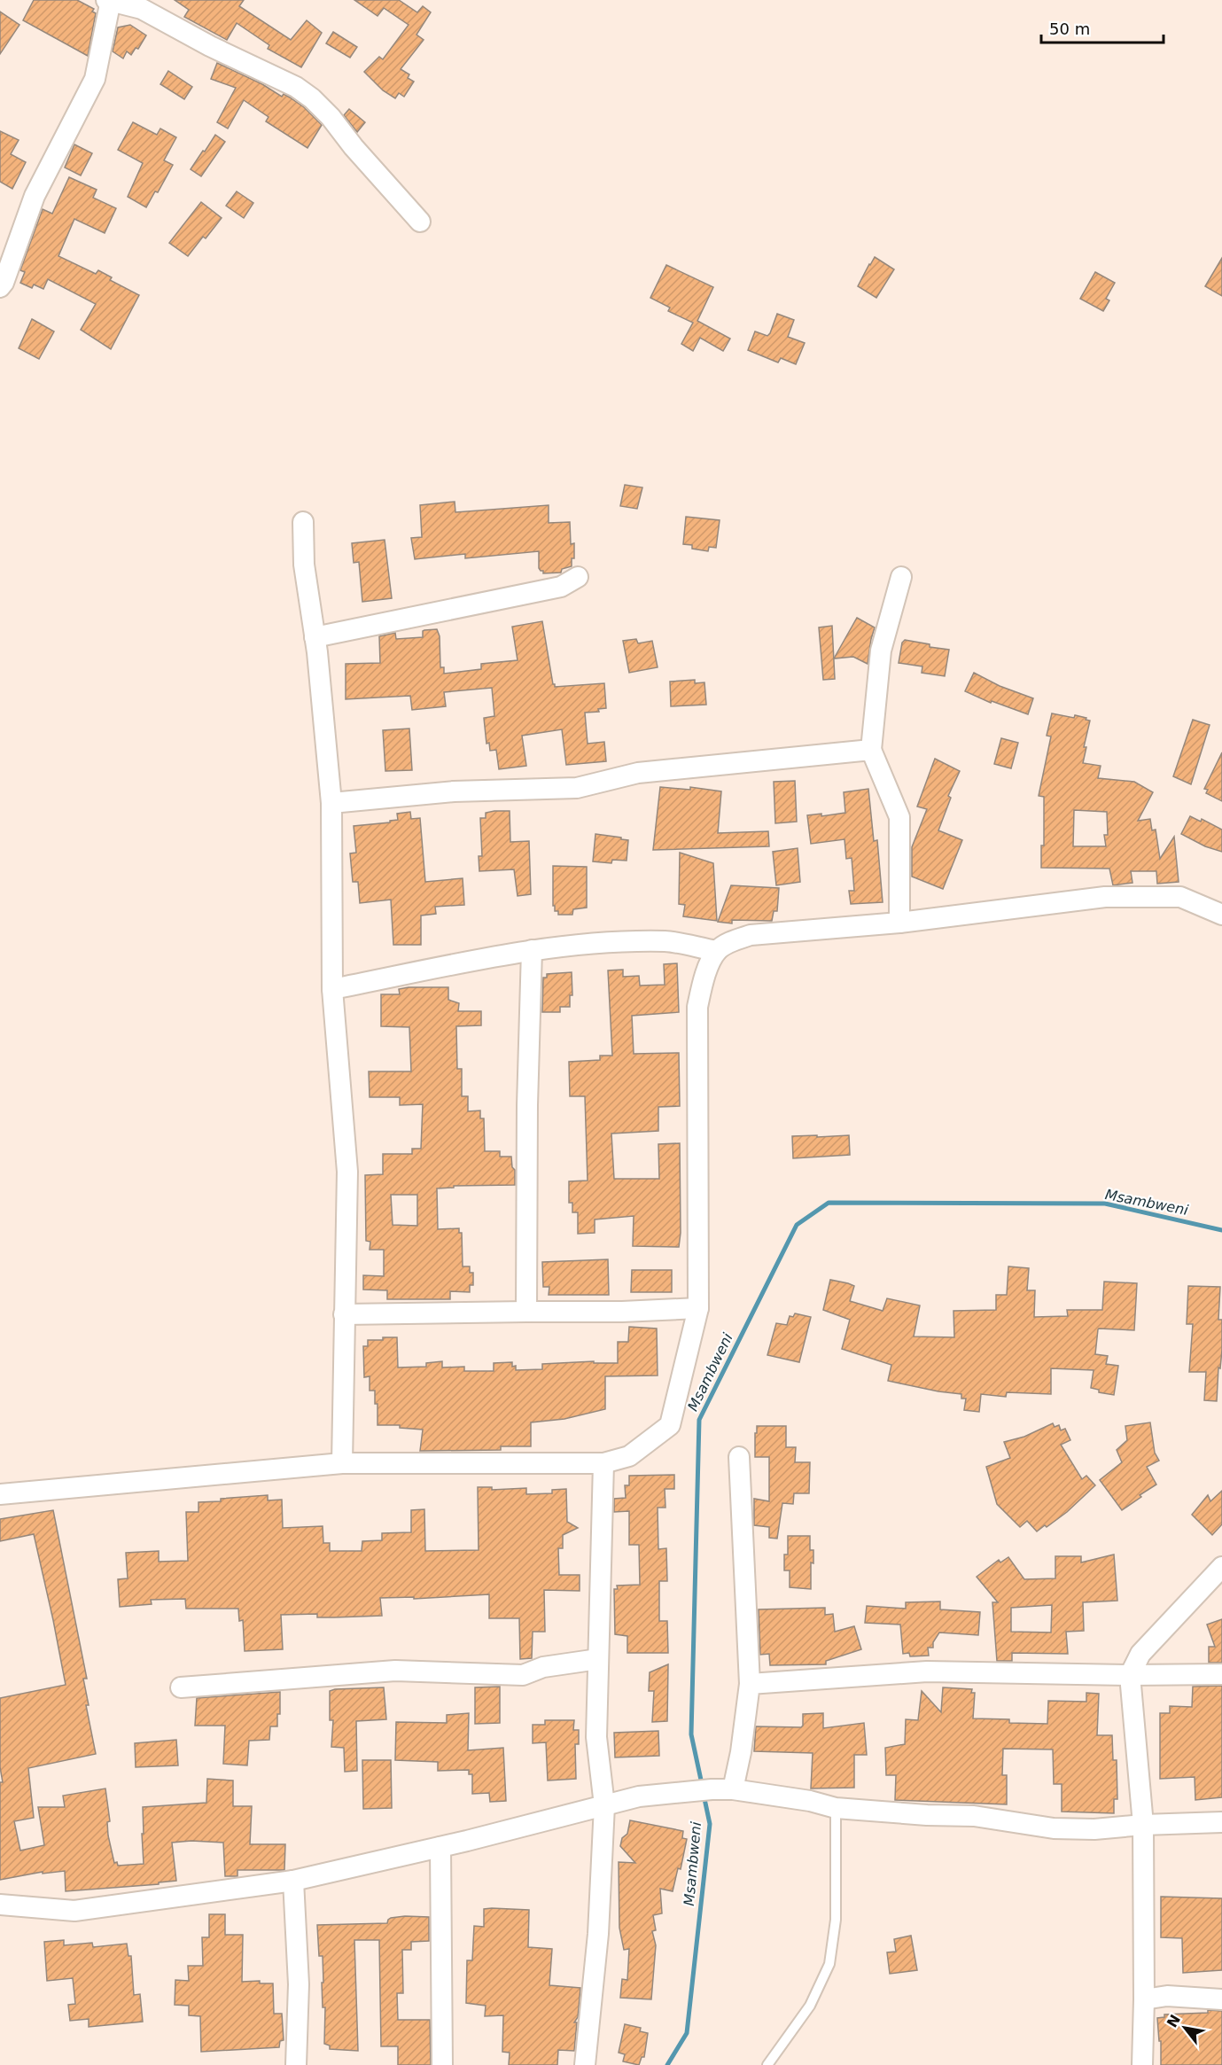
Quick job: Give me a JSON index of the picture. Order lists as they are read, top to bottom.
{
  "water": ["Msambweni"],
  "scale_bar": "50 m",
  "north": "top left"
}
